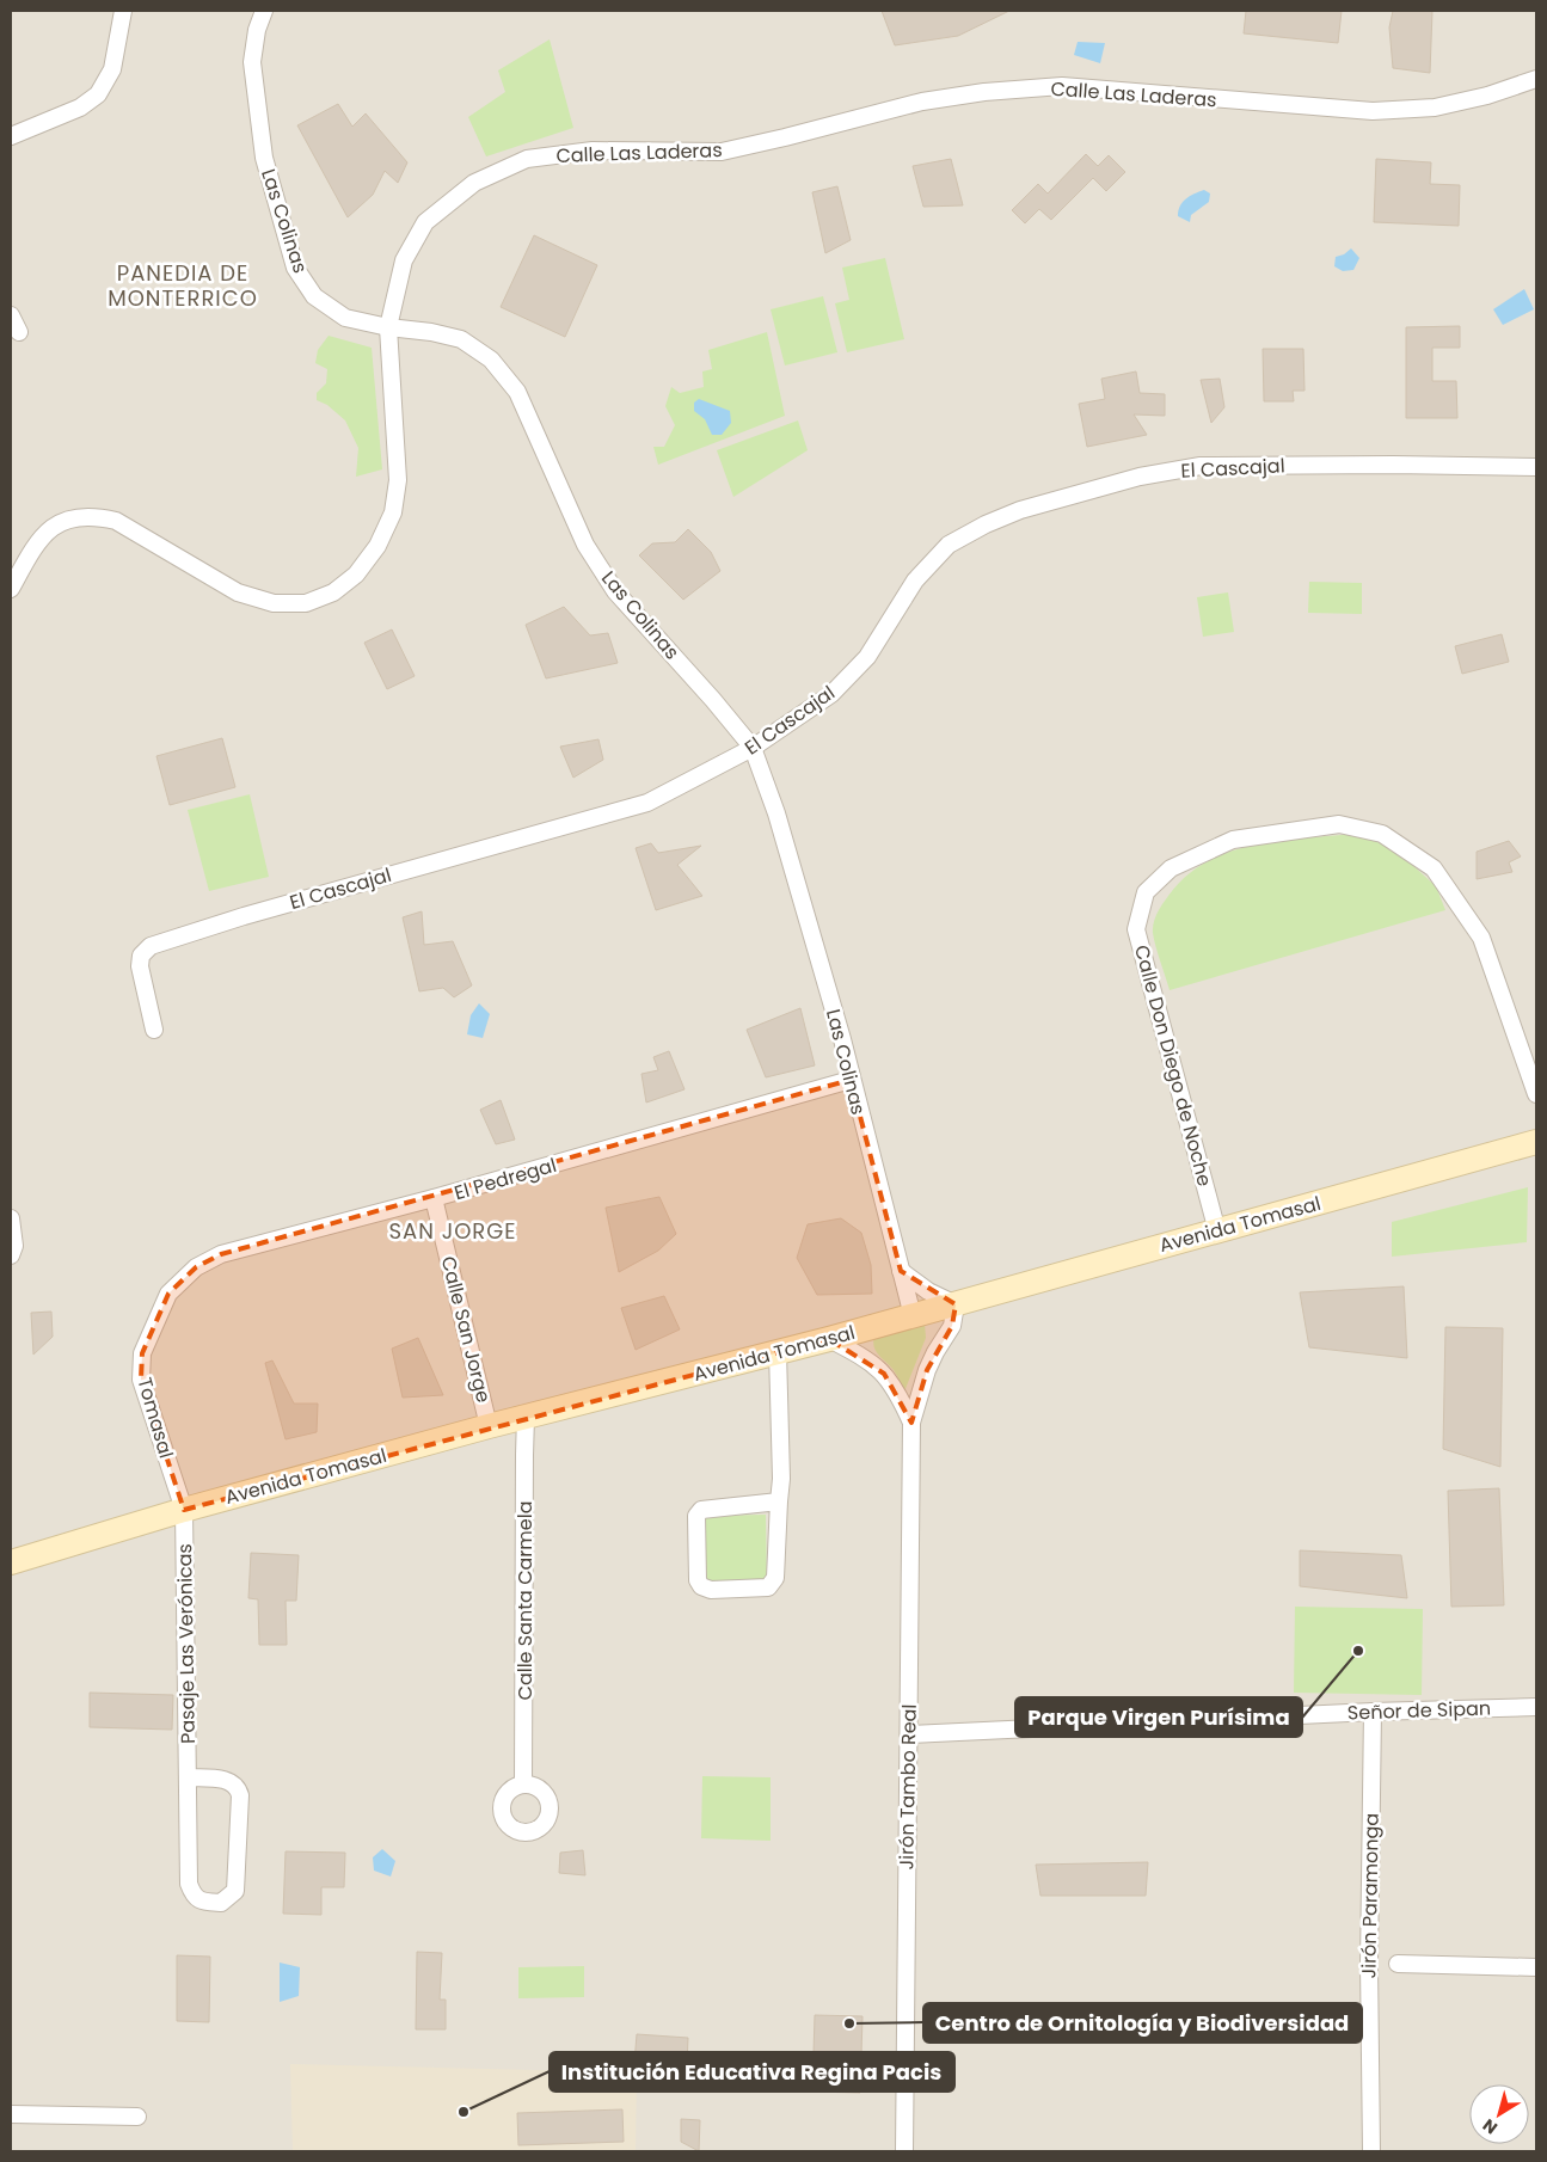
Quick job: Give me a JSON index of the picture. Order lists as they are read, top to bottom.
{
  "streets": {
    "street": [
      "Calle Las Laderas",
      "Las Colinas",
      "El Cascajal",
      "Calle Don Diego de Noche",
      "El Pedregal",
      "Avenida Tomasal",
      "Calle San Jorge",
      "Tomasal",
      "Calle Santa Carmela",
      "Pasaje Las Verónicas",
      "Señor de Sipan",
      "Jirón Tambo Real",
      "Jirón Paramonga"
    ]
  },
  "crossings": [
    ["Calle Las Laderas", "Las Colinas"],
    ["Las Colinas", "El Cascajal"],
    ["Las Colinas", "El Pedregal"],
    ["Las Colinas", "Avenida Tomasal"],
    ["Calle Don Diego de Noche", "Avenida Tomasal"],
    ["El Pedregal", "Calle San Jorge"],
    ["El Pedregal", "Tomasal"],
    ["Avenida Tomasal", "Calle San Jorge"],
    ["Avenida Tomasal", "Tomasal"],
    ["Avenida Tomasal", "Calle Santa Carmela"],
    ["Avenida Tomasal", "Pasaje Las Verónicas"],
    ["Avenida Tomasal", "Jirón Tambo Real"],
    ["Tomasal", "Pasaje Las Verónicas"],
    ["Señor de Sipan", "Jirón Tambo Real"],
    ["Señor de Sipan", "Jirón Paramonga"]
  ],
  "districts": ["PANEDIA DE MONTERRICO", "SAN JORGE"],
  "places": ["Parque Virgen Purísima", "Centro de Ornitología y Biodiversidad", "Institución Educativa Regina Pacis"],
  "north": "bottom left"
}
